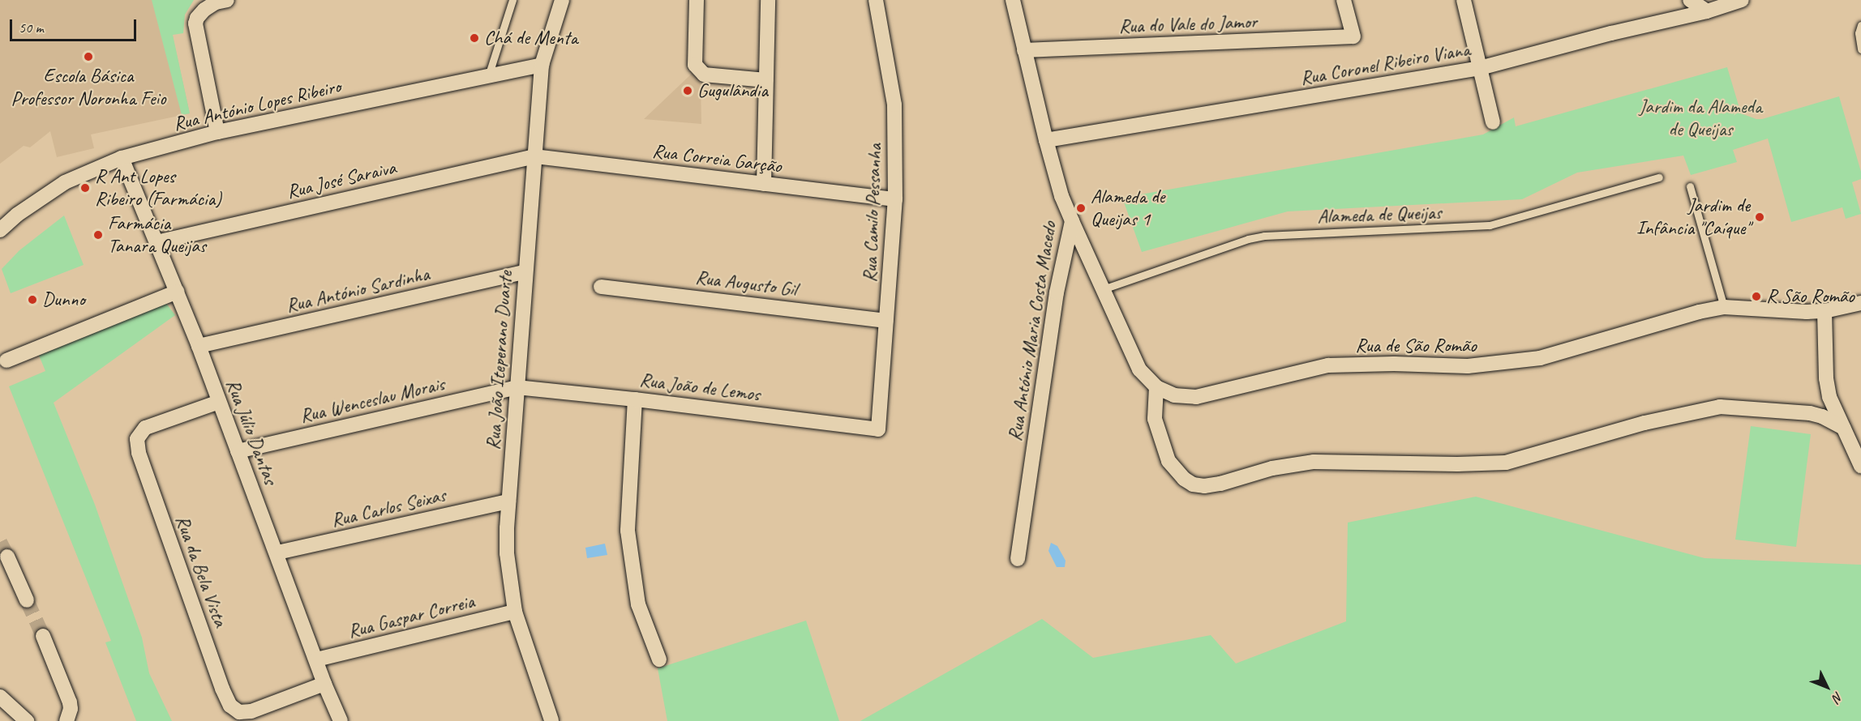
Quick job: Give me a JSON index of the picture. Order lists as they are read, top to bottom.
{
  "streets": {
    "street": [
      "Rua do Vale do Jamor",
      "Rua Coronel Ribeiro Viana",
      "Rua António Lopes Ribeiro",
      "Rua Correia Garção",
      "Rua José Saraiva",
      "Rua Camilo Pessanha",
      "Rua Augusto Gil",
      "Rua António Sardinha",
      "Rua António Maria Costa Macedo",
      "Rua de São Romão",
      "Rua João Iteperano Duarte",
      "Rua João de Lemos",
      "Rua Wenceslau Morais",
      "Rua Júlio Dantas",
      "Rua Carlos Seixas",
      "Rua da Bela Vista",
      "Rua Gaspar Correia"
    ],
    "lane": ["Alameda de Queijas"]
  },
  "crossings": [
    ["Rua do Vale do Jamor", "Rua António Maria Costa Macedo"],
    ["Rua Coronel Ribeiro Viana", "Rua António Maria Costa Macedo"],
    ["Rua António Lopes Ribeiro", "Rua João Iteperano Duarte"],
    ["Rua António Lopes Ribeiro", "Rua Júlio Dantas"],
    ["Rua Correia Garção", "Rua José Saraiva"],
    ["Rua Correia Garção", "Rua Camilo Pessanha"],
    ["Rua Correia Garção", "Rua João Iteperano Duarte"],
    ["Rua José Saraiva", "Rua João Iteperano Duarte"],
    ["Rua José Saraiva", "Rua Júlio Dantas"],
    ["Rua Camilo Pessanha", "Rua Augusto Gil"],
    ["Rua Camilo Pessanha", "Rua João de Lemos"],
    ["Alameda de Queijas", "Rua de São Romão"],
    ["Rua António Sardinha", "Rua João Iteperano Duarte"],
    ["Rua António Sardinha", "Rua Júlio Dantas"],
    ["Rua António Maria Costa Macedo", "Rua de São Romão"],
    ["Rua João Iteperano Duarte", "Rua João de Lemos"],
    ["Rua João Iteperano Duarte", "Rua Wenceslau Morais"],
    ["Rua João Iteperano Duarte", "Rua Carlos Seixas"],
    ["Rua João Iteperano Duarte", "Rua Gaspar Correia"],
    ["Rua João de Lemos", "Rua Wenceslau Morais"],
    ["Rua Wenceslau Morais", "Rua Júlio Dantas"],
    ["Rua Júlio Dantas", "Rua Carlos Seixas"],
    ["Rua Júlio Dantas", "Rua da Bela Vista"],
    ["Rua Júlio Dantas", "Rua Gaspar Correia"]
  ],
  "parks": ["Jardim da Alameda de Queijas"],
  "places": [
    "Chá de Menta",
    "Escola Básica Professor Noronha Feio",
    "Gugulândia",
    "R Ant Lopes Ribeiro (Farmácia)",
    "Alameda de Queijas 1",
    "Jardim de Infância \"Caíque\"",
    "Farmácia Tanara Queijas",
    "R São Romão",
    "Dunno"
  ],
  "scale_bar": "50 m",
  "north": "bottom right"
}
